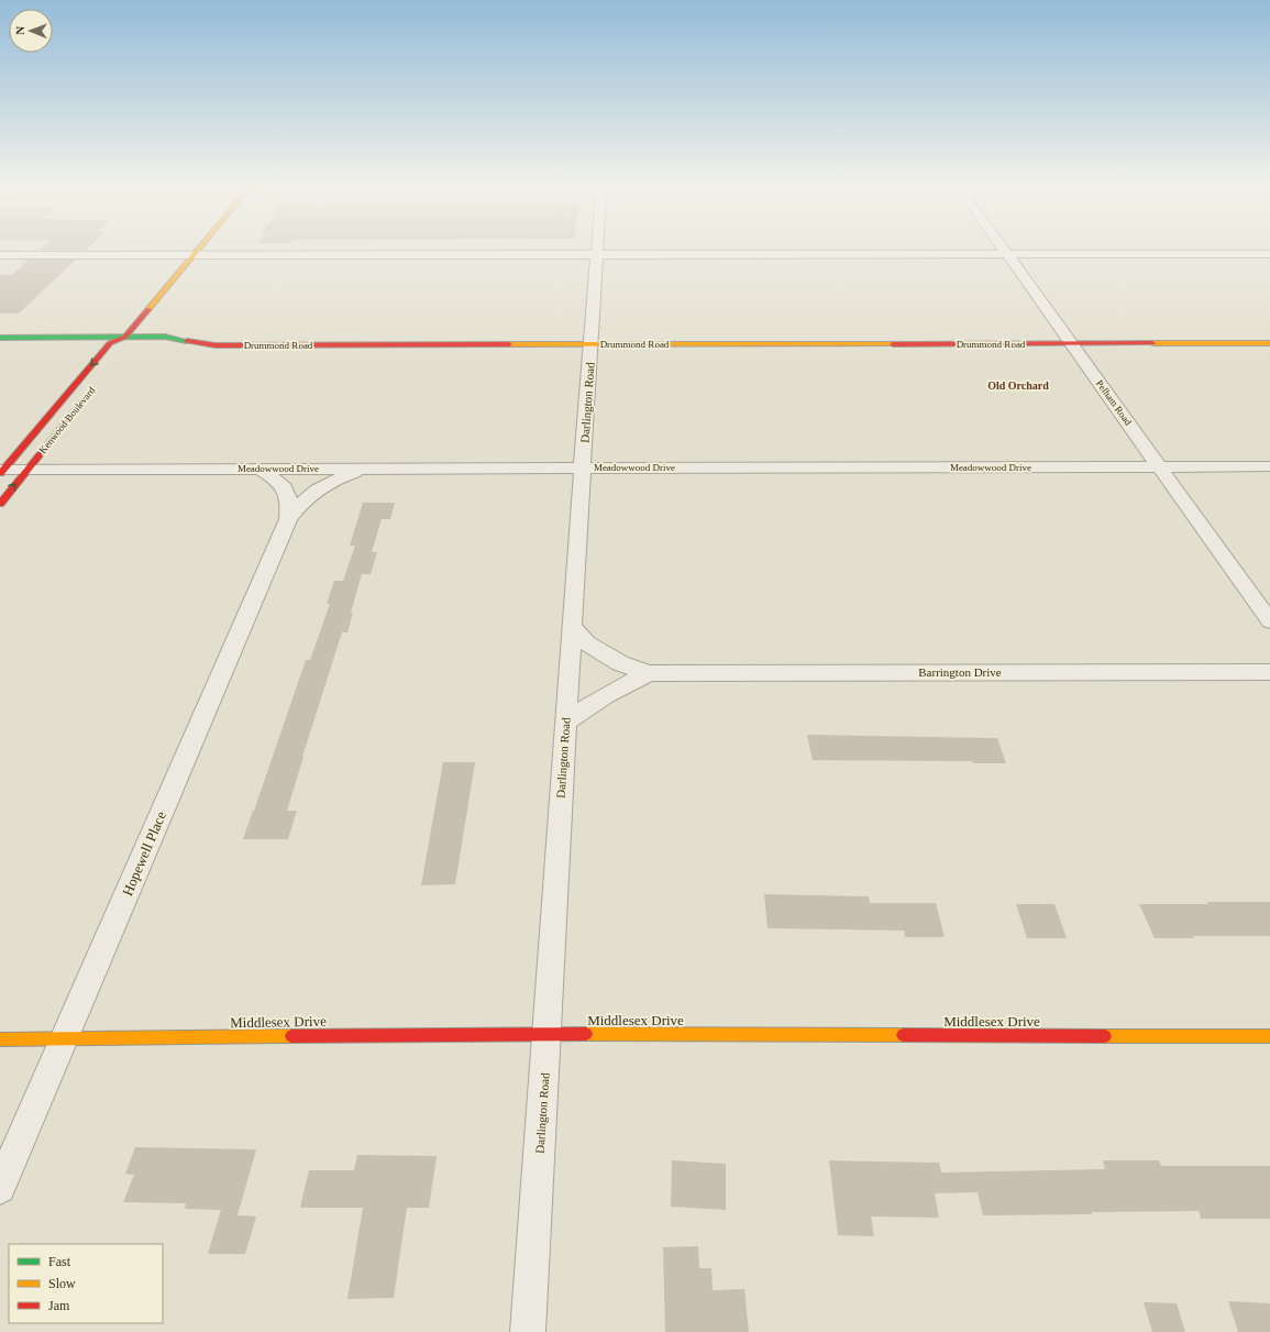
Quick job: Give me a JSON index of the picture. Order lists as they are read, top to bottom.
{
  "streets": {
    "street": [
      "Drummond Road",
      "Darlington Road",
      "Pelham Road",
      "Kenwood Boulevard",
      "Meadowwood Drive",
      "Barrington Drive",
      "Hopewell Place",
      "Middlesex Drive"
    ]
  },
  "crossings": [
    ["Drummond Road", "Darlington Road"],
    ["Drummond Road", "Pelham Road"],
    ["Drummond Road", "Kenwood Boulevard"],
    ["Darlington Road", "Meadowwood Drive"],
    ["Darlington Road", "Barrington Drive"],
    ["Darlington Road", "Middlesex Drive"],
    ["Pelham Road", "Meadowwood Drive"],
    ["Kenwood Boulevard", "Meadowwood Drive"],
    ["Meadowwood Drive", "Hopewell Place"],
    ["Hopewell Place", "Middlesex Drive"]
  ],
  "districts": ["Old Orchard"],
  "legend": ["Fast", "Slow", "Jam"],
  "north": "left"
}
